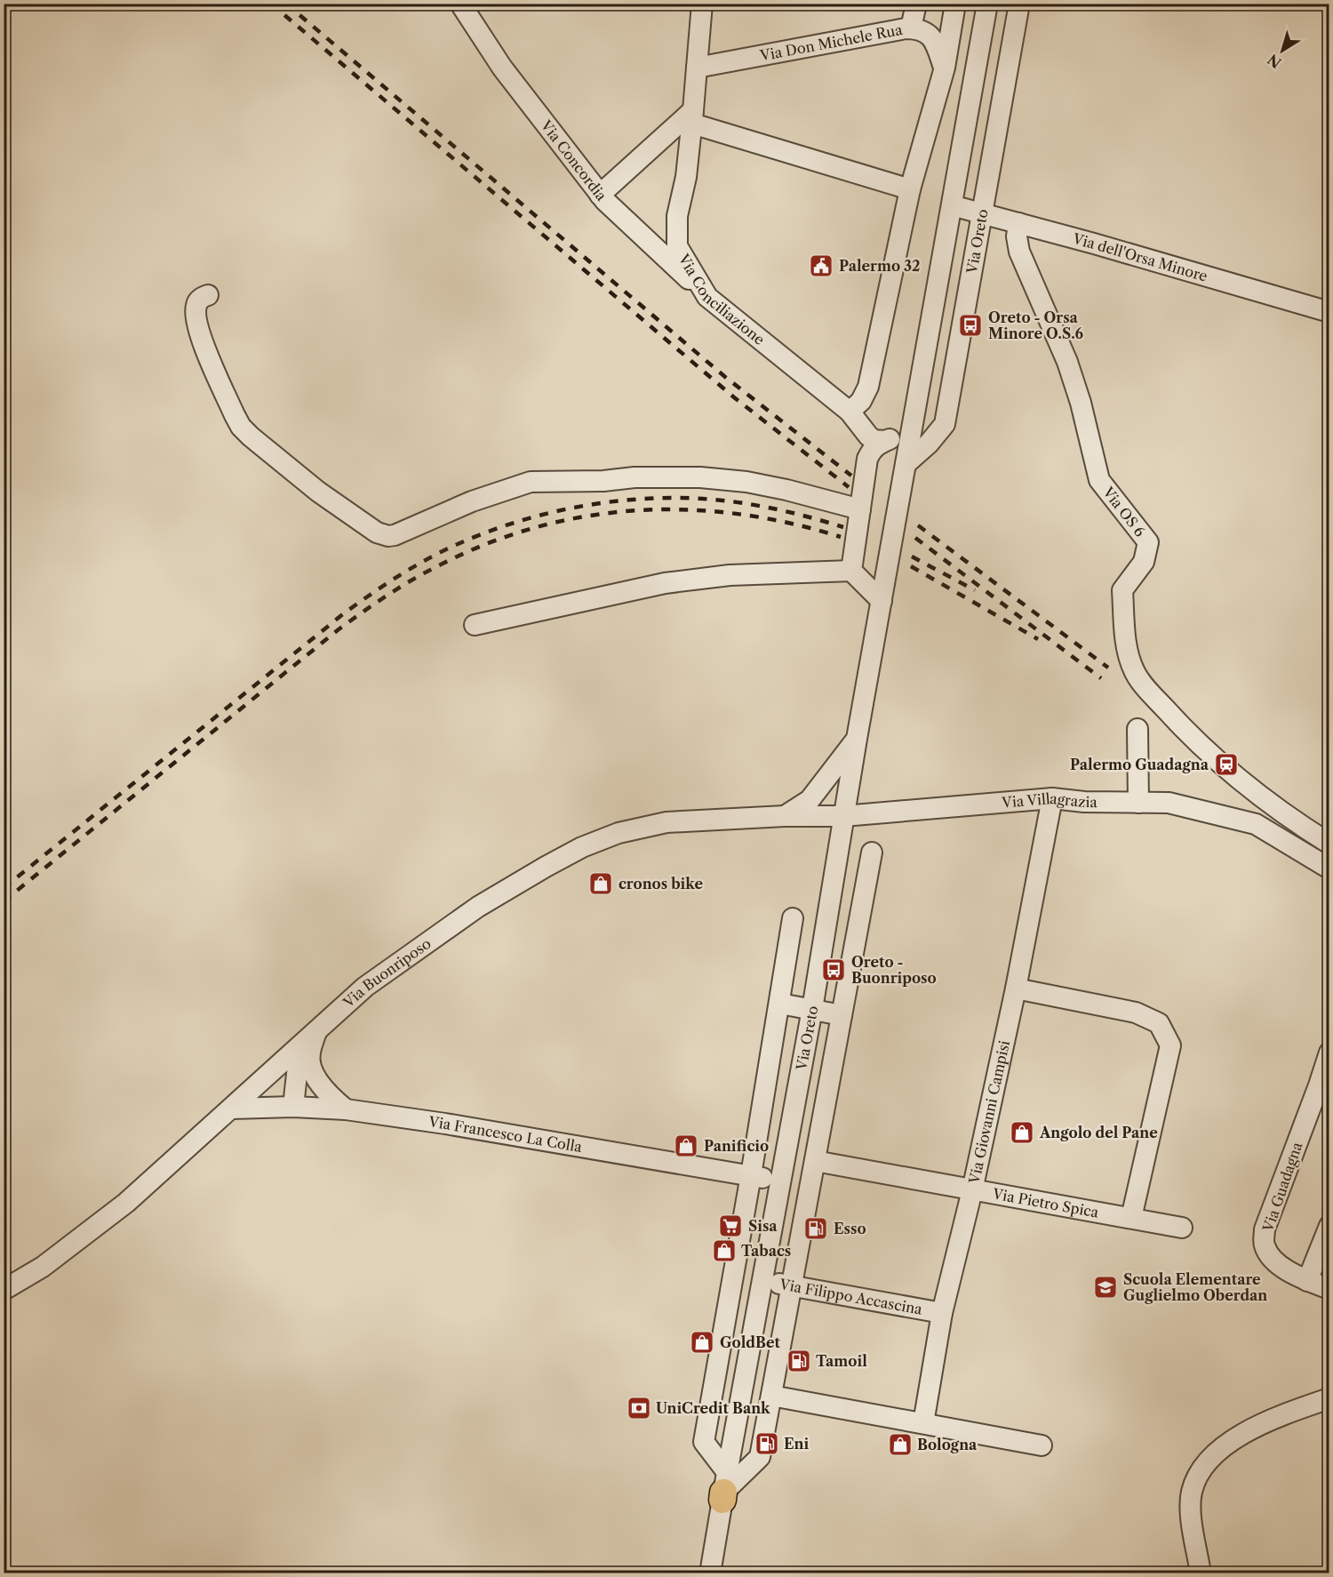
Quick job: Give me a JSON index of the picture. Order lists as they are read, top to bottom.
{
  "streets": {
    "street": [
      "Via Don Michele Rua",
      "Via Concordia",
      "Via Oreto",
      "Via dell'Orsa Minore",
      "Via Conciliazione",
      "Via OS 6",
      "Via Villagrazia",
      "Via Buonriposo",
      "Via Giovanni Campisi",
      "Via Francesco La Colla",
      "Via Guadagna",
      "Via Pietro Spica",
      "Via Filippo Accascina"
    ]
  },
  "crossings": [
    ["Via Don Michele Rua", "Via Conciliazione"],
    ["Via Concordia", "Via Conciliazione"],
    ["Via Oreto", "Via dell'Orsa Minore"],
    ["Via Oreto", "Via Villagrazia"],
    ["Via Oreto", "Via Buonriposo"],
    ["Via Oreto", "Via Francesco La Colla"],
    ["Via Oreto", "Via Pietro Spica"],
    ["Via Oreto", "Via Filippo Accascina"],
    ["Via dell'Orsa Minore", "Via OS 6"],
    ["Via Villagrazia", "Via Buonriposo"],
    ["Via Villagrazia", "Via Giovanni Campisi"],
    ["Via Buonriposo", "Via Francesco La Colla"],
    ["Via Giovanni Campisi", "Via Pietro Spica"],
    ["Via Giovanni Campisi", "Via Filippo Accascina"]
  ],
  "places": {
    "public building": ["Palermo 32"],
    "bus stop": ["Oreto - Orsa Minore O.S.6", "Oreto - Buonriposo"],
    "station": ["Palermo Guadagna"],
    "shop": [
      "cronos bike",
      "Angolo del Pane",
      "Panificio",
      "Tabacs",
      "GoldBet",
      "Bologna"
    ],
    "supermarket": ["Sisa"],
    "fuel station": ["Esso", "Tamoil", "Eni"],
    "school or university": ["Scuola Elementare Guglielmo Oberdan"],
    "bank": ["UniCredit Bank"]
  },
  "north": "bottom left"
}
